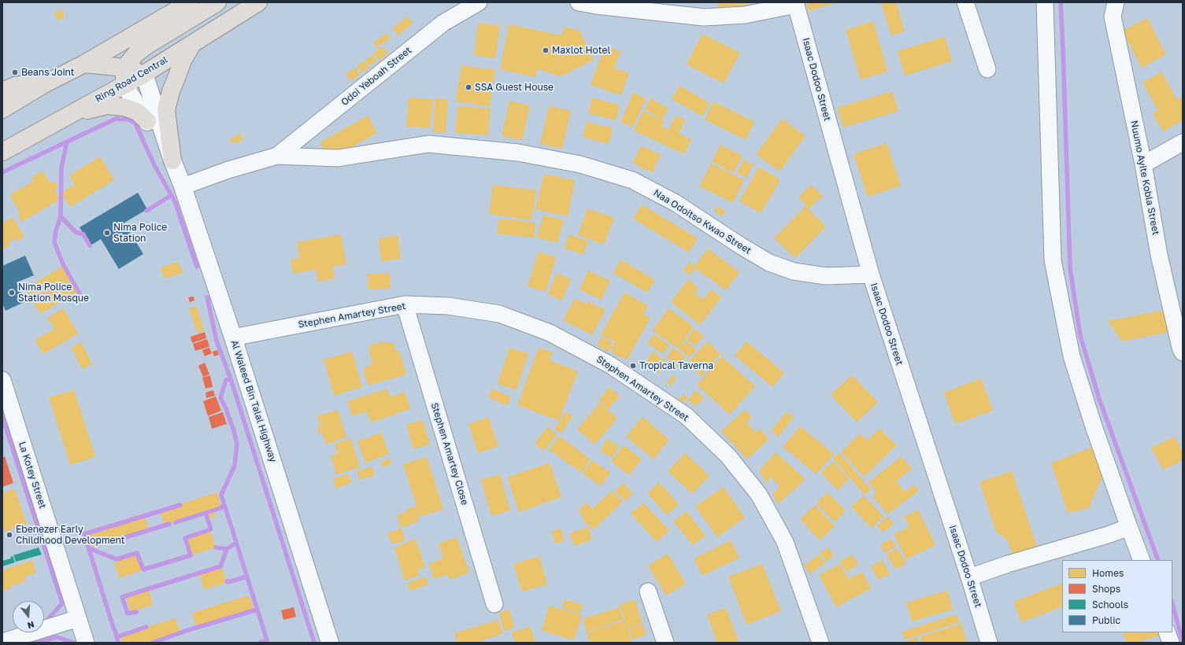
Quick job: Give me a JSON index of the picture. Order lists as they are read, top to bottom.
{
  "streets": {
    "main road": ["Ring Road Central"],
    "street": [
      "Odoi Yeboah Street",
      "Isaac Dodoo Street",
      "Nuumo Ayite Kobla Street",
      "Naa Odoitso Kwao Street",
      "Stephen Amartey Street",
      "Al Waleed Bin Talal Highway",
      "Stephen Amartey Close",
      "La Kotey Street"
    ]
  },
  "crossings": [
    ["Odoi Yeboah Street", "Naa Odoitso Kwao Street"],
    ["Ring Road Central", "Al Waleed Bin Talal Highway"],
    ["Isaac Dodoo Street", "Naa Odoitso Kwao Street"],
    ["Naa Odoitso Kwao Street", "Al Waleed Bin Talal Highway"],
    ["Stephen Amartey Street", "Al Waleed Bin Talal Highway"],
    ["Stephen Amartey Street", "Stephen Amartey Close"]
  ],
  "places": [
    "Maxlot Hotel",
    "Beans Joint",
    "SSA Guest House",
    "Nima Police Station",
    "Nima Police Station Mosque",
    "Tropical Taverna",
    "Ebenezer Early Childhood Development"
  ],
  "legend": [
    "Homes",
    "Shops",
    "Schools",
    "Public"
  ],
  "north": "bottom"
}
